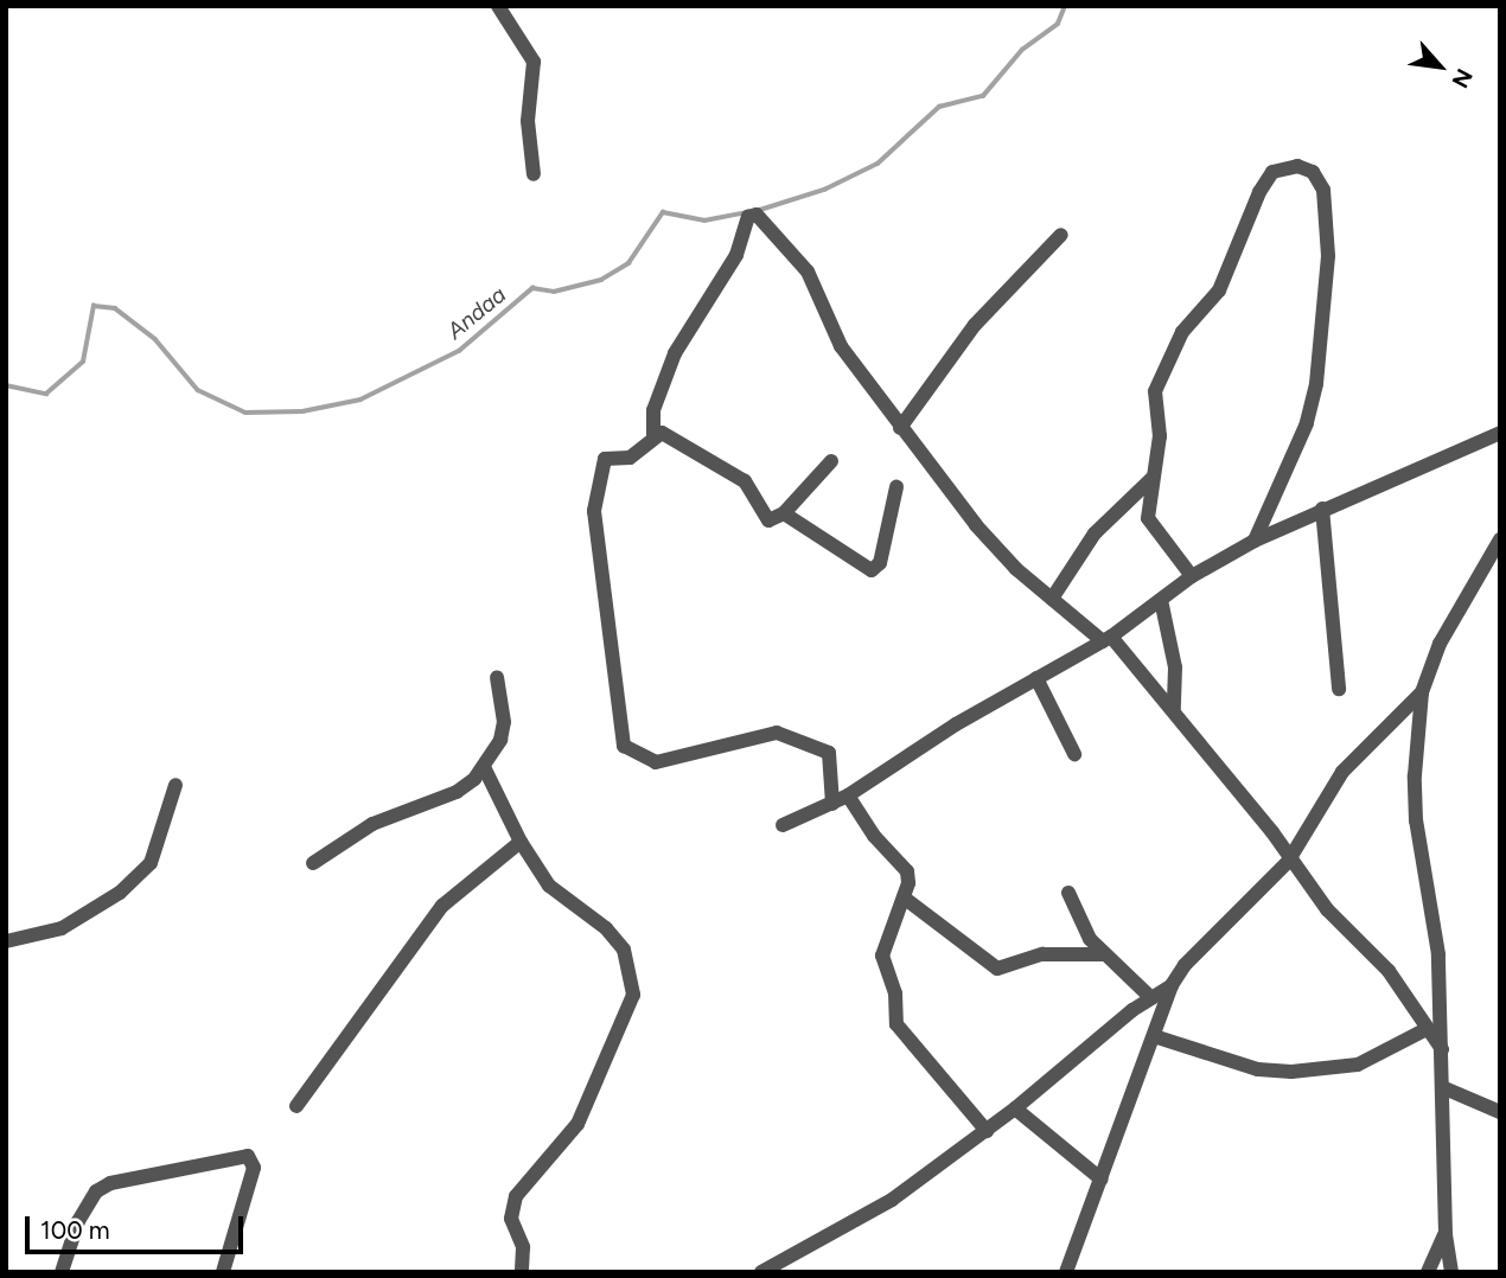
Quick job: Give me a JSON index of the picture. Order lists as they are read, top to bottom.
{
  "water": ["Andaa"],
  "scale_bar": "100 m",
  "north": "bottom right"
}
